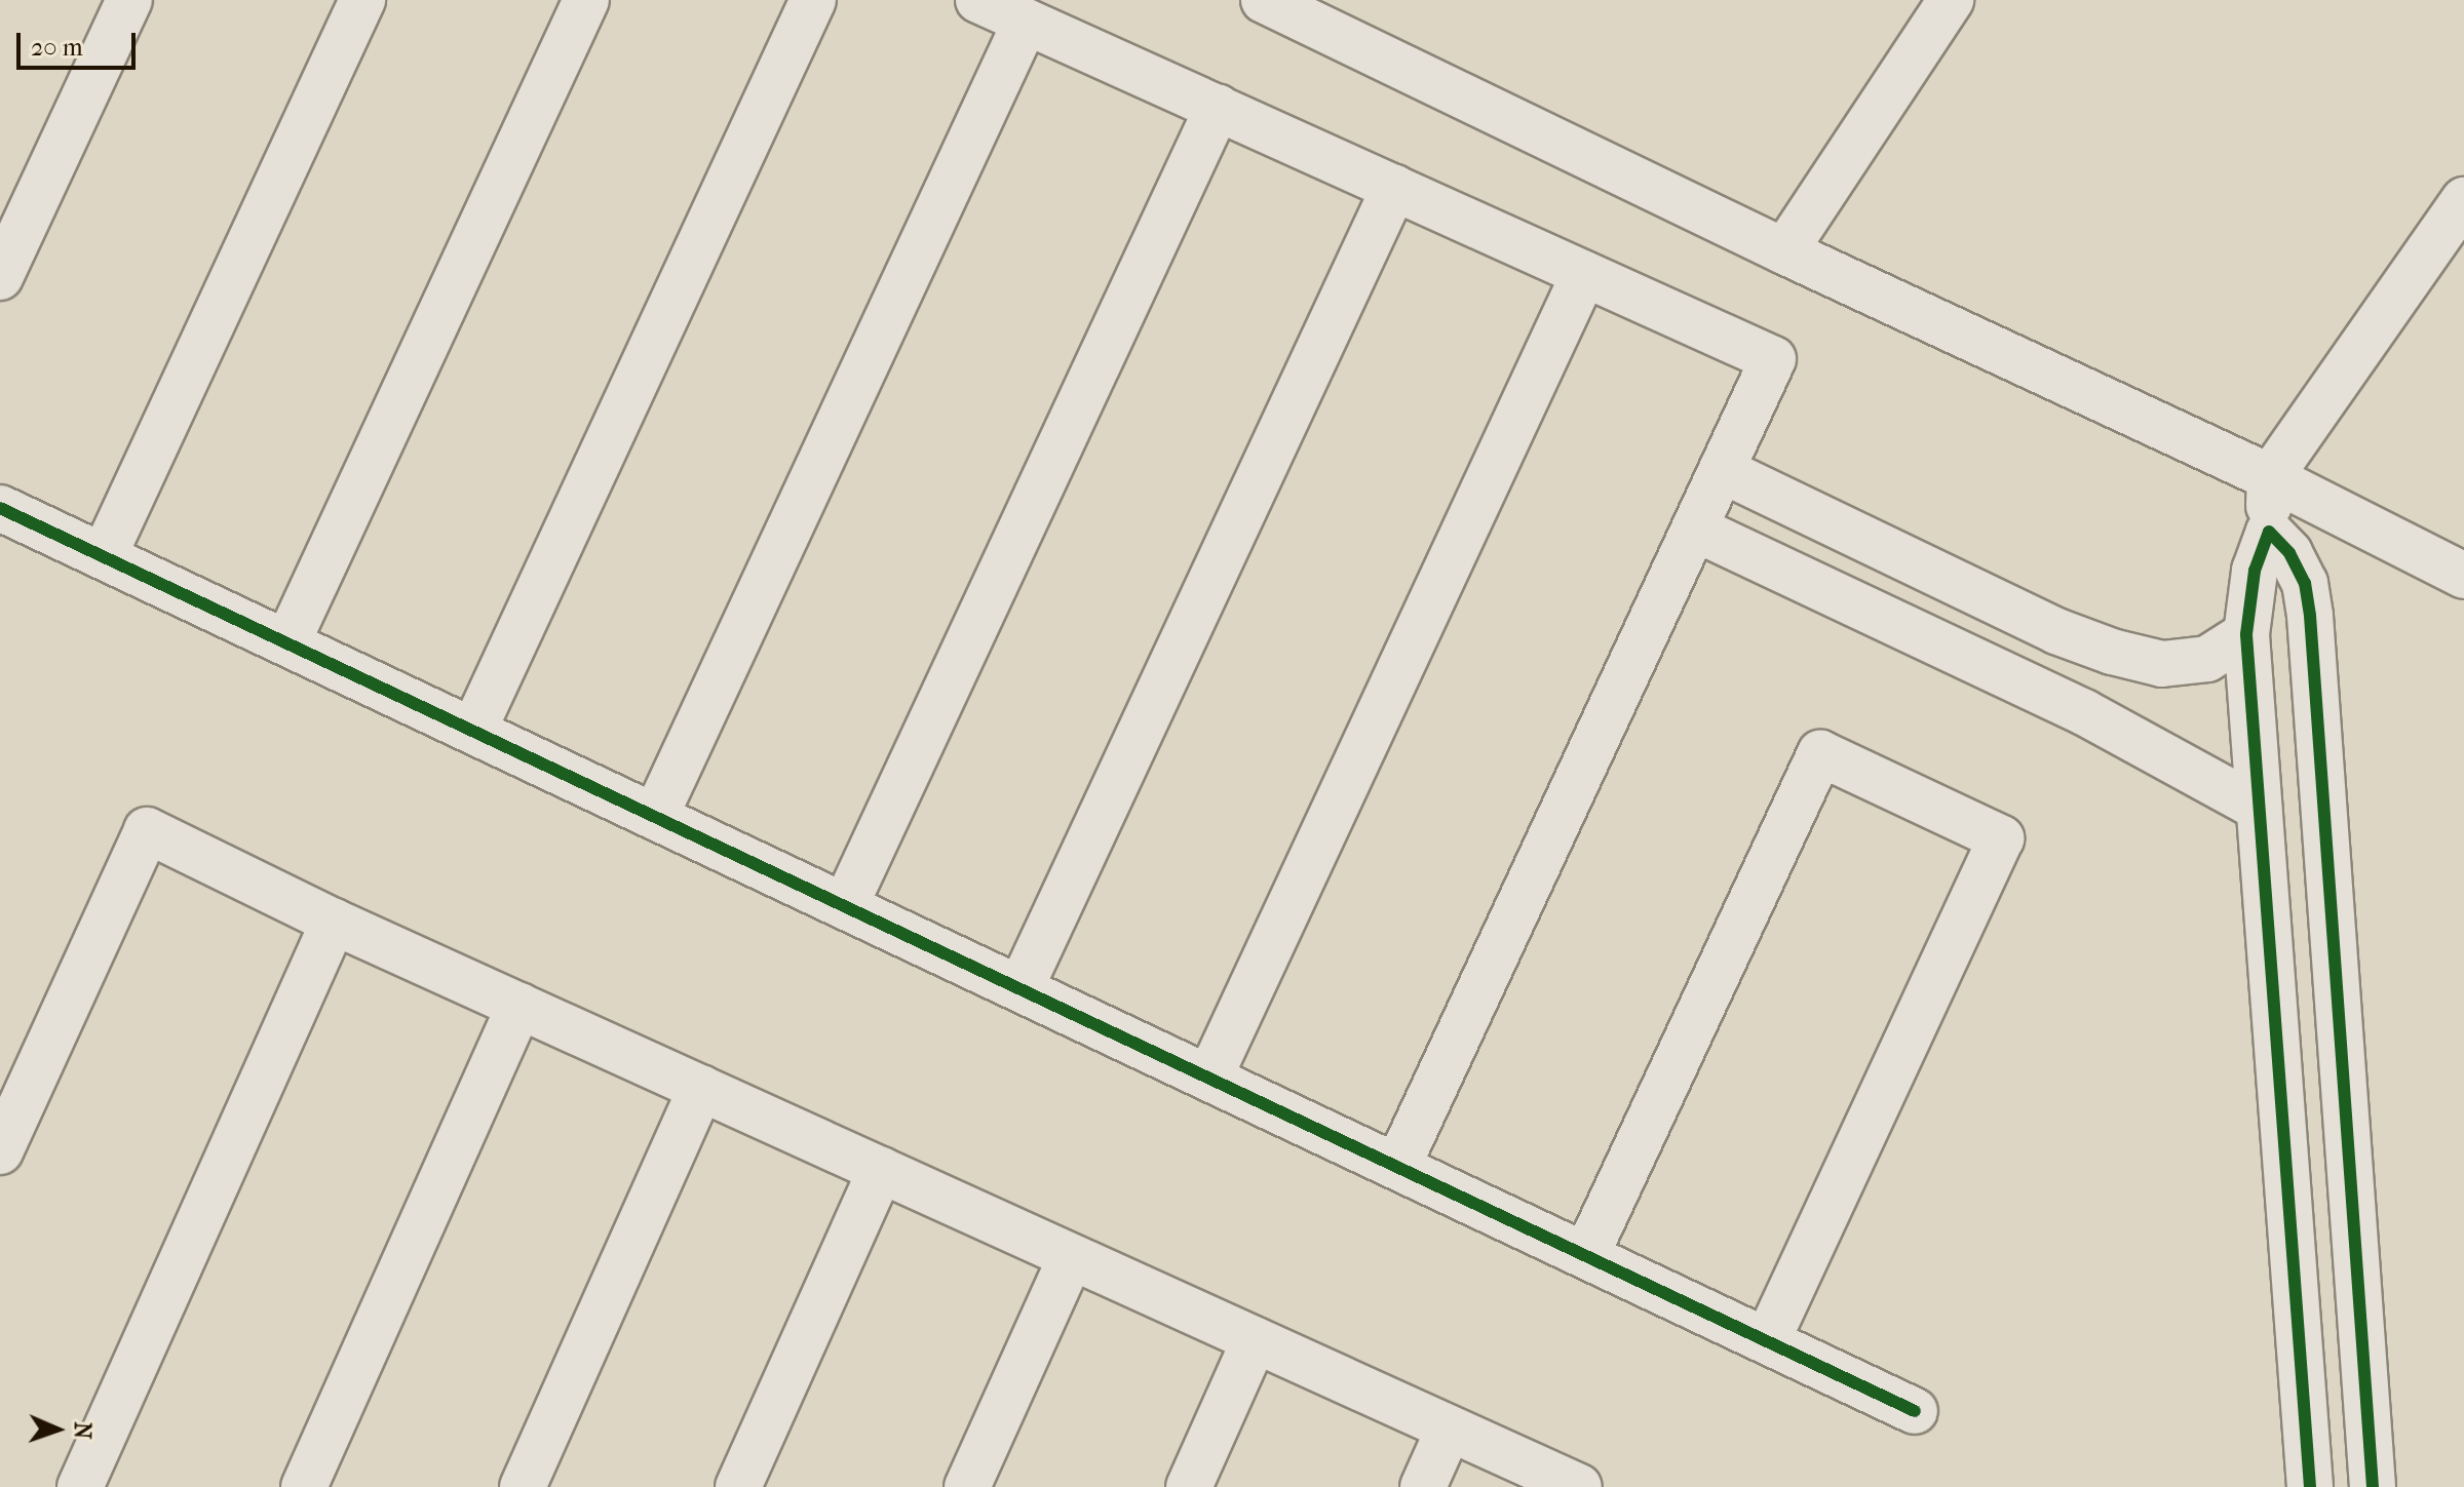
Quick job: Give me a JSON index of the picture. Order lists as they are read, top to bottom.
{
  "scale_bar": "20 m",
  "north": "right"
}
